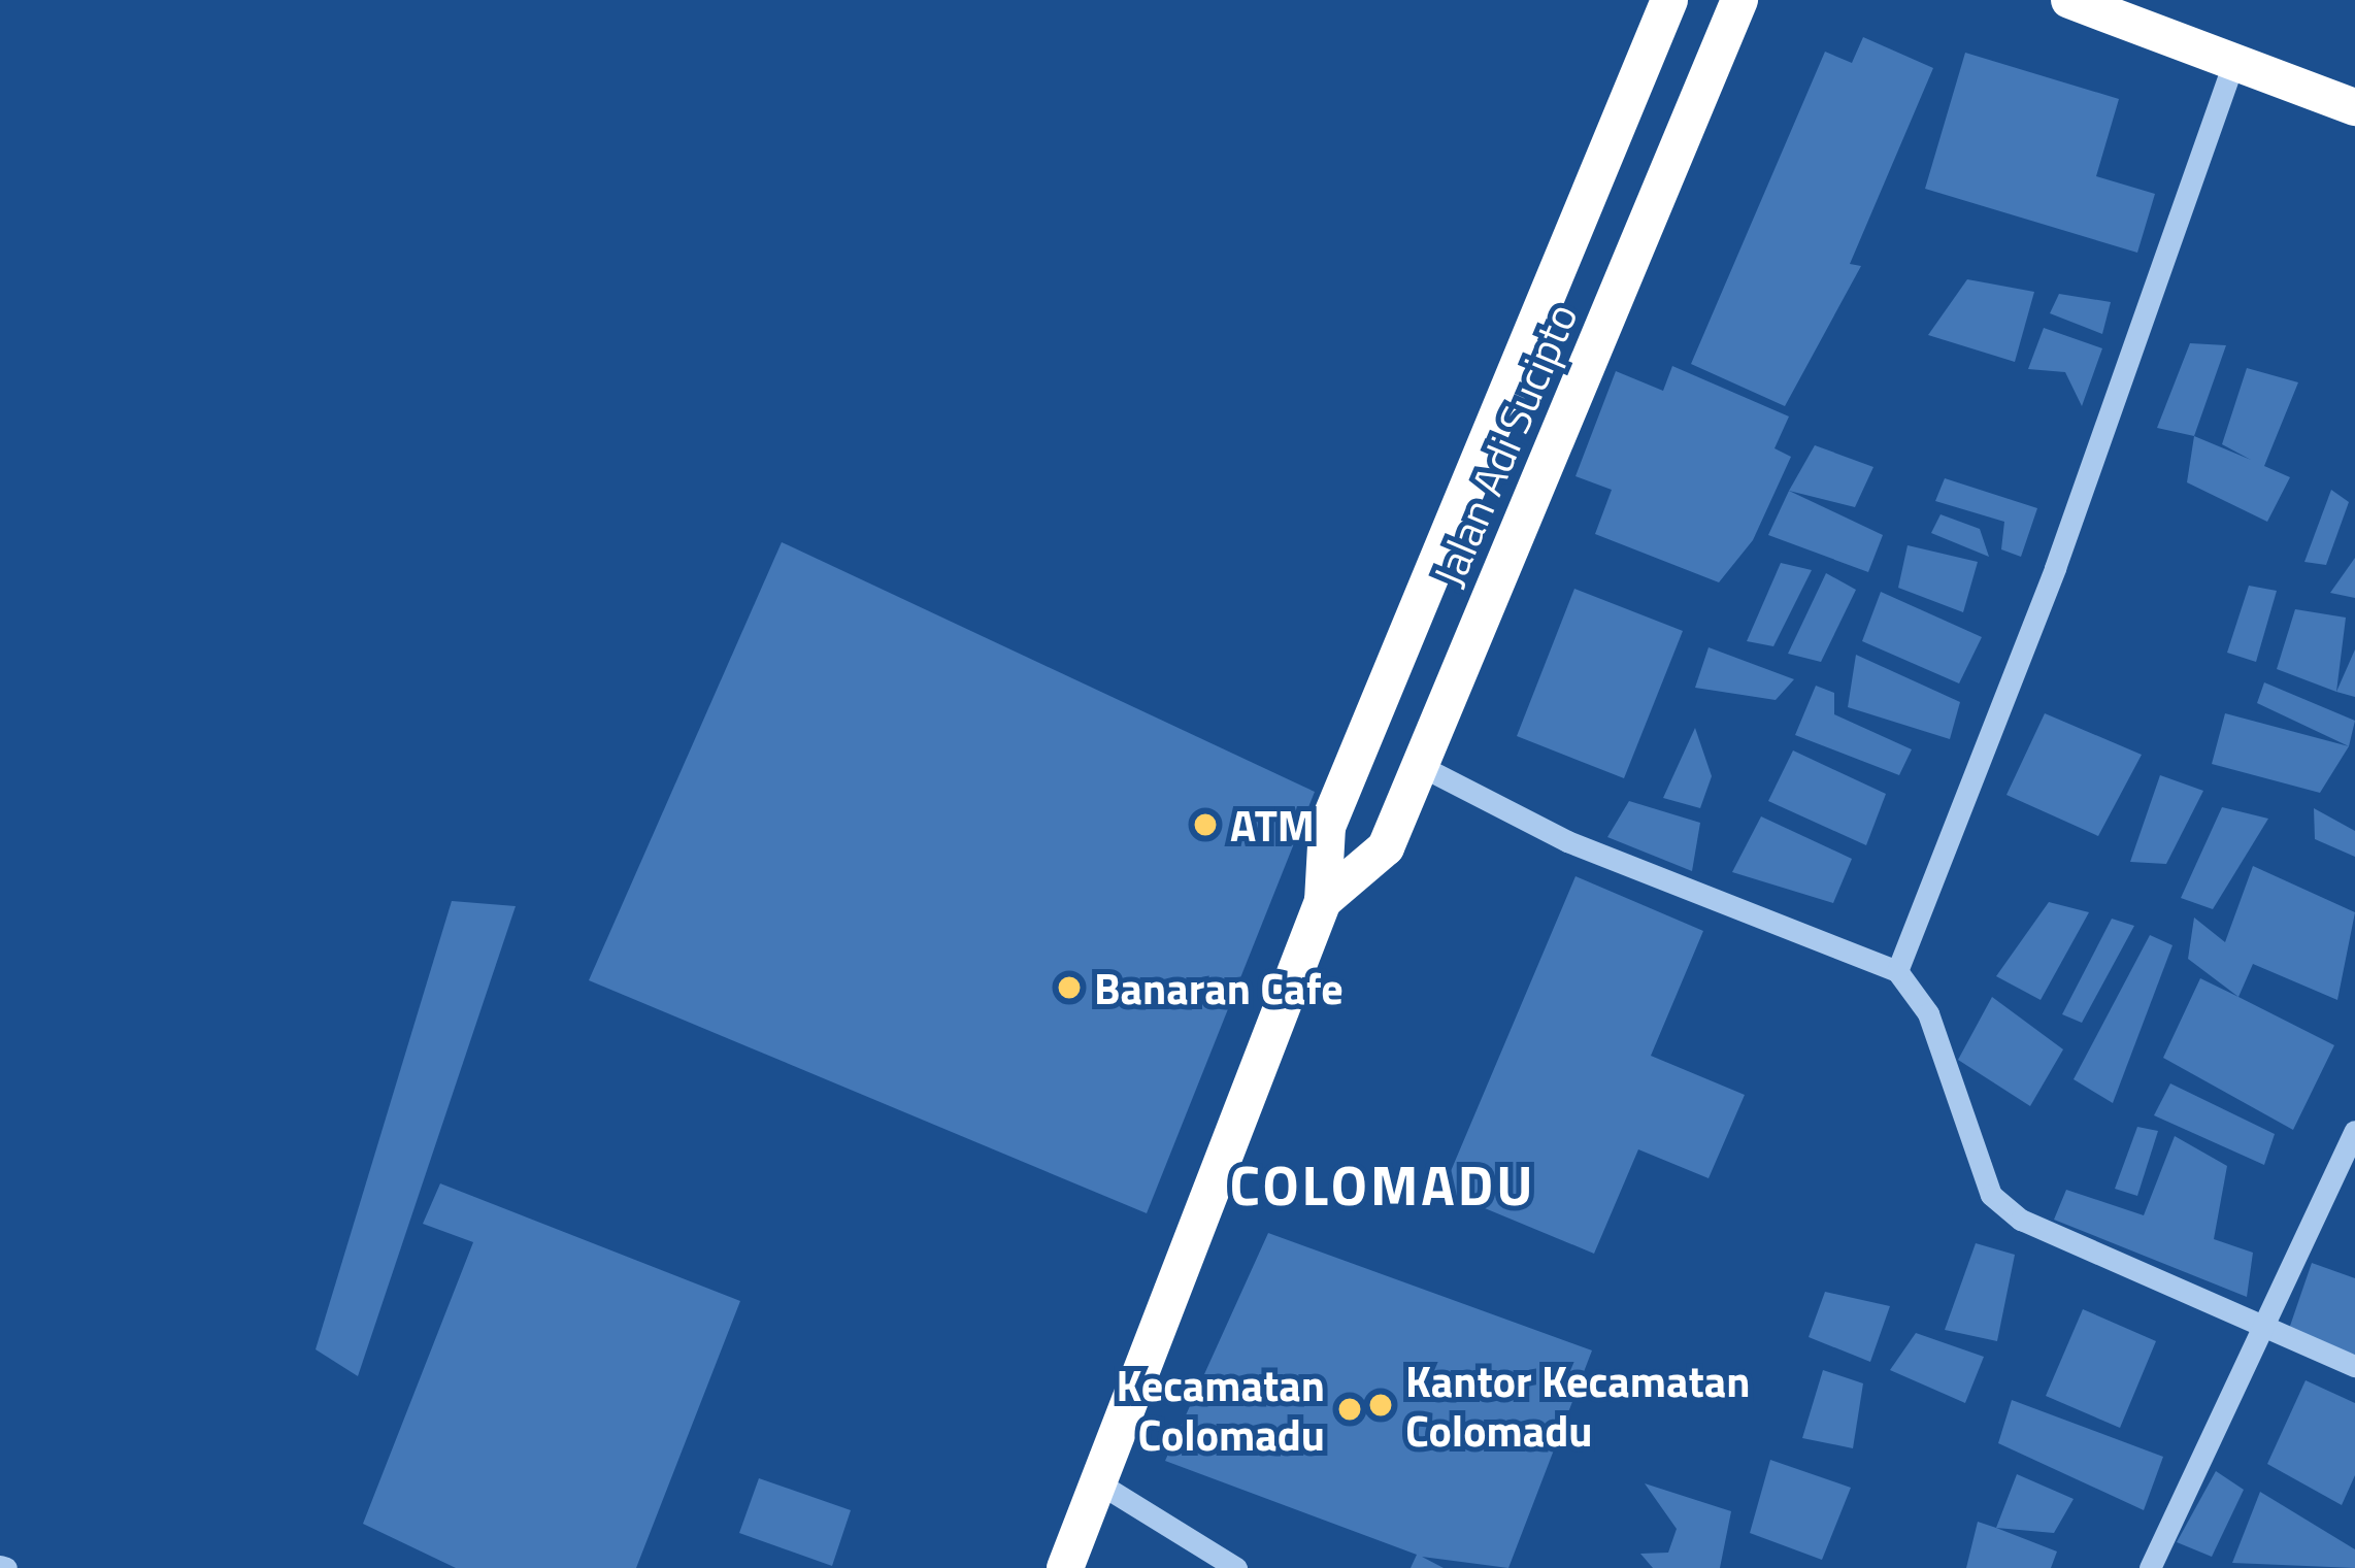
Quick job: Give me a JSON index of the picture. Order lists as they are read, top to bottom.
{
  "streets": {
    "highway": ["Jalan Adi Sucipto"]
  },
  "districts": ["COLOMADU"],
  "places": [
    "ATM",
    "Banaran Cafe",
    "Kantor Kecamatan Colomadu",
    "Kecamatan Colomadu"
  ]
}
